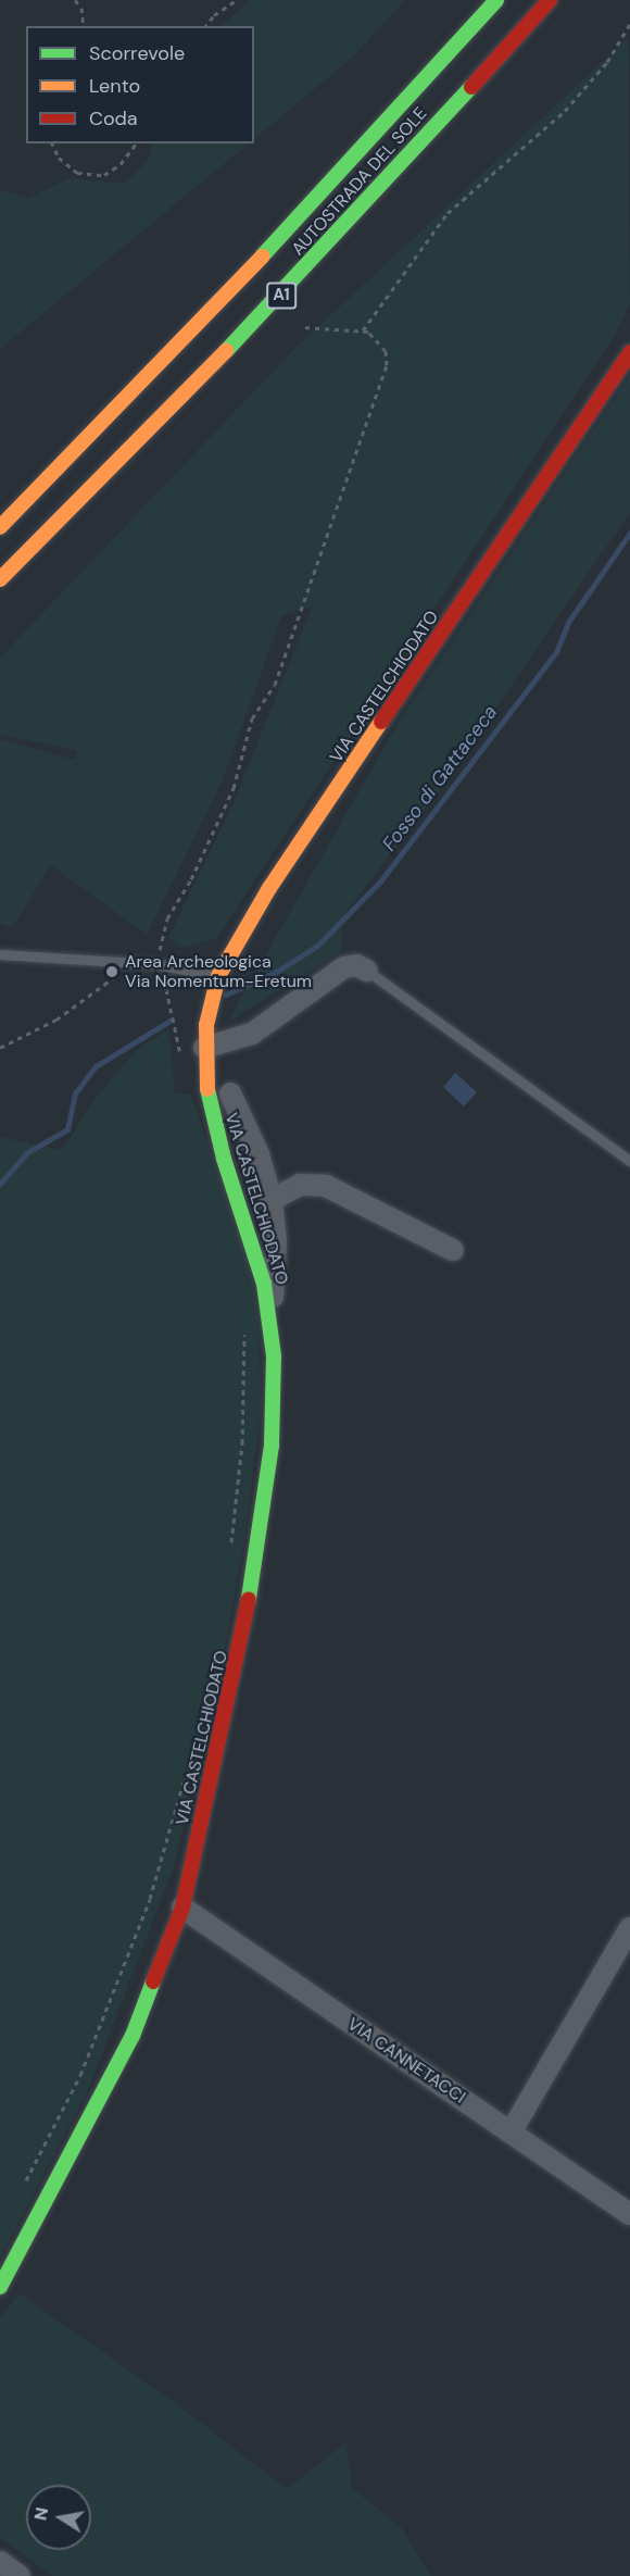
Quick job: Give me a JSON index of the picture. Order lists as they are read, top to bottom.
{
  "streets": {
    "main road": ["AUTOSTRADA DEL SOLE", "A1", "VIA CASTELCHIODATO"],
    "street": ["VIA CANNETACCI"]
  },
  "crossings": [
    ["VIA CASTELCHIODATO", "VIA CANNETACCI"]
  ],
  "water": ["Fosso di Gattaceca"],
  "places": ["Area Archeologica Via Nomentum-Eretum"],
  "legend": ["Scorrevole", "Lento", "Coda"],
  "north": "left"
}
